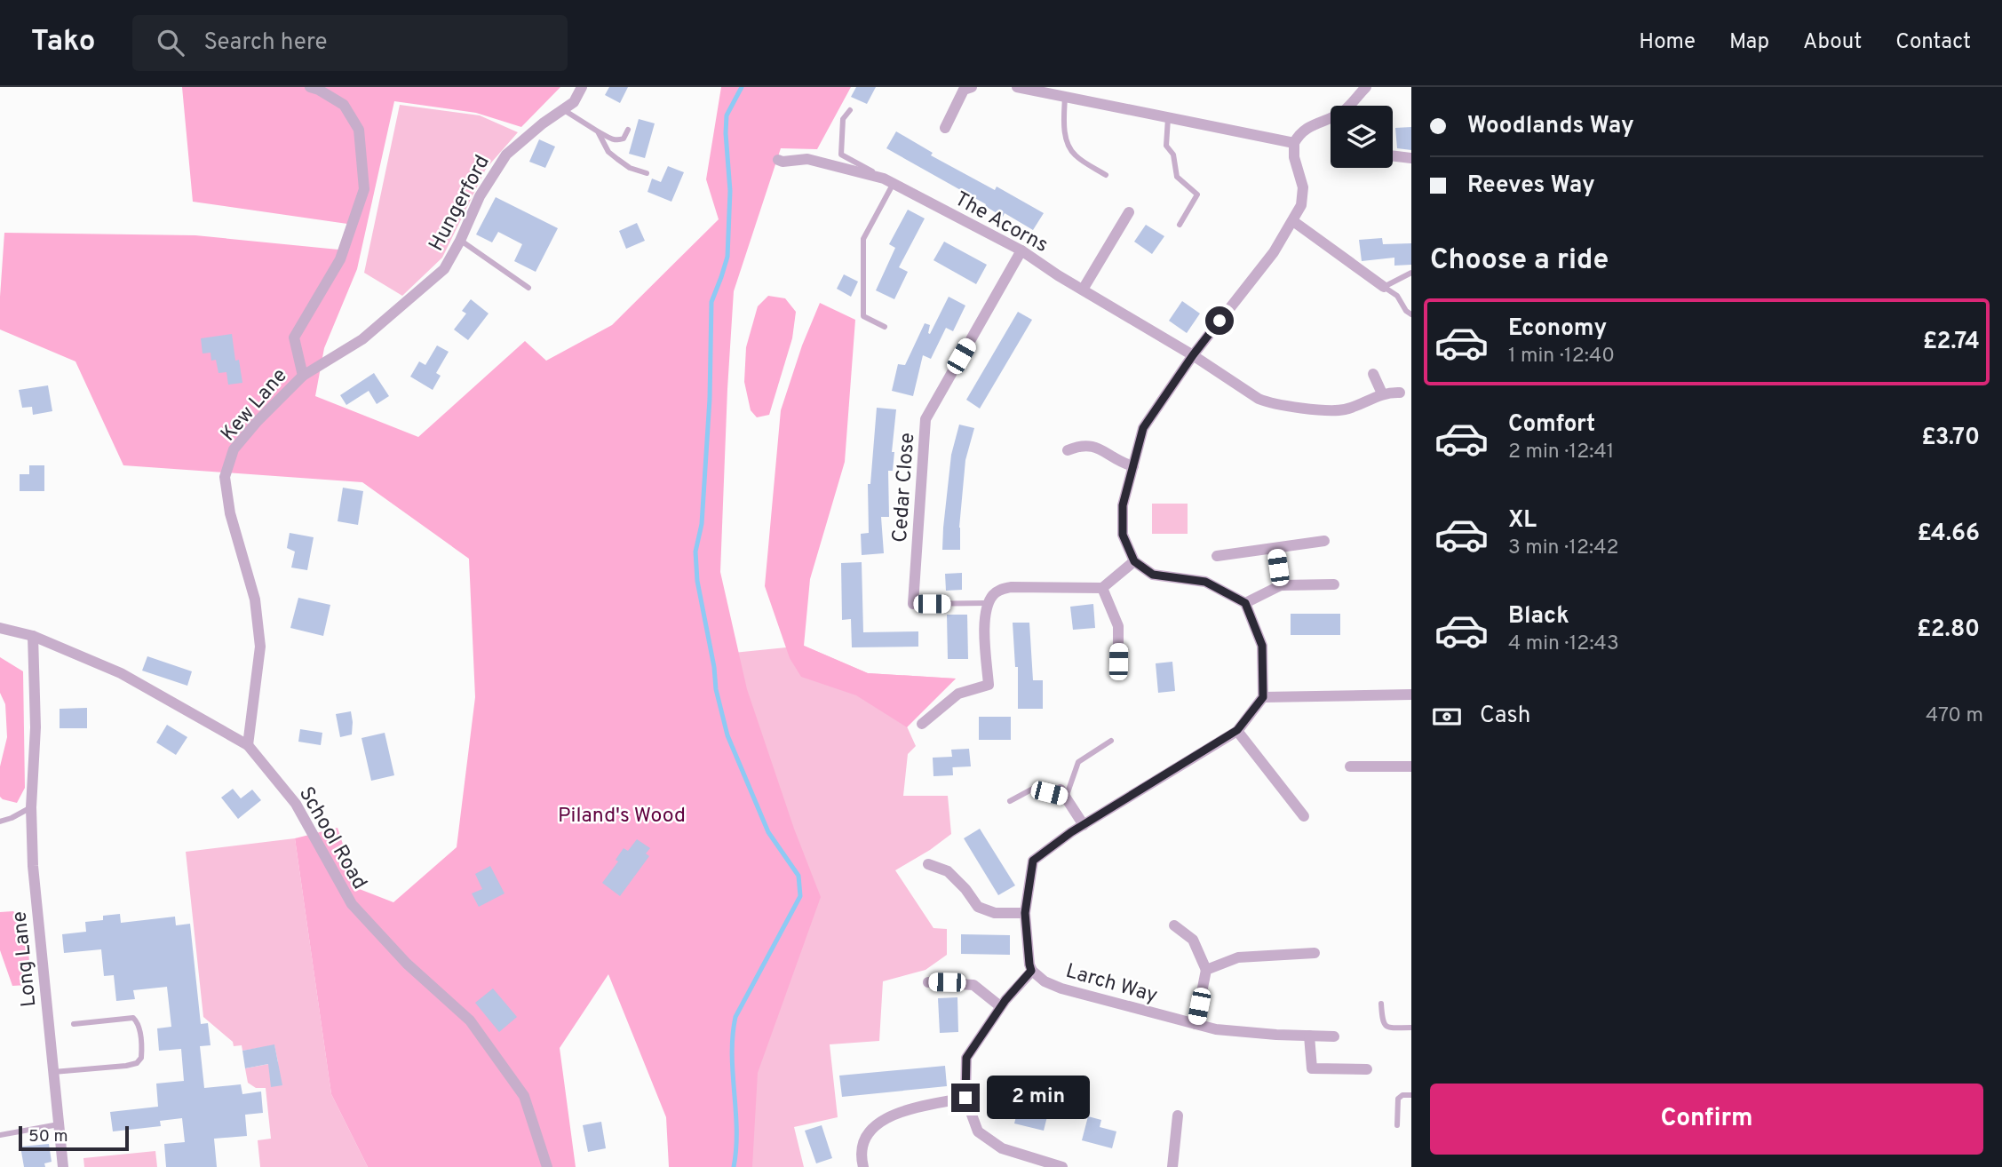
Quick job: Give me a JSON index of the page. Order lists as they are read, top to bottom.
{
  "streets": {
    "street": [
      "Hungerford",
      "The Acorns",
      "Kew Lane",
      "Cedar Close",
      "School Road",
      "Long Lane",
      "Larch Way"
    ]
  },
  "crossings": [
    ["Hungerford", "Kew Lane"],
    ["The Acorns", "Cedar Close"],
    ["Kew Lane", "School Road"],
    ["School Road", "Long Lane"]
  ],
  "parks": ["Piland's Wood"],
  "scale_bar": "50 m",
  "page": {
    "header": "Tako",
    "search": "Search here",
    "nav": [
      "Home",
      "Map",
      "About",
      "Contact"
    ],
    "banner": ["Woodlands Way", "Reeves Way"],
    "heading": "Choose a ride",
    "list": [
      {
        "name": "Economy",
        "note": "1 min · 12:40",
        "value": "£2.74"
      },
      {
        "name": "Comfort",
        "note": "2 min · 12:41",
        "value": "£3.70"
      },
      {
        "name": "XL",
        "note": "3 min · 12:42",
        "value": "£4.66"
      },
      {
        "name": "Black",
        "note": "4 min · 12:43",
        "value": "£2.80"
      }
    ],
    "pay": ["Cash", "470 m"],
    "buttons": "Confirm",
    "bubble": "2 min",
    "scale": "50 m"
  }
}
